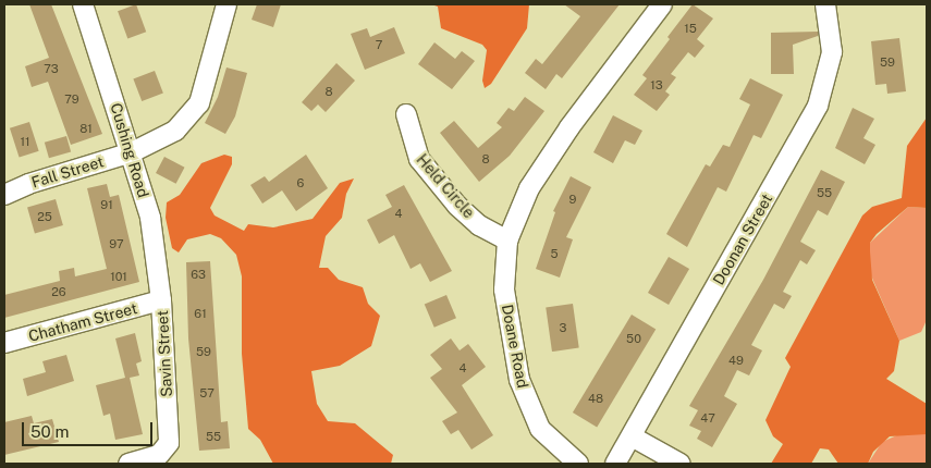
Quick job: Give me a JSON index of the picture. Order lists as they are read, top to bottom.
{
  "streets": {
    "street": [
      "Cushing Road",
      "Fall Street",
      "Held Circle",
      "Doonan Street",
      "Chatham Street",
      "Doane Road",
      "Savin Street"
    ]
  },
  "crossings": [
    ["Cushing Road", "Fall Street"],
    ["Cushing Road", "Chatham Street"],
    ["Cushing Road", "Savin Street"],
    ["Held Circle", "Doane Road"],
    ["Chatham Street", "Savin Street"]
  ],
  "house_numbers": [
    "15",
    "7",
    "59",
    "73",
    "13",
    "8",
    "79",
    "81",
    "11",
    "8",
    "6",
    "55",
    "9",
    "91",
    "4",
    "25",
    "97",
    "5",
    "63",
    "101",
    "26",
    "61",
    "3",
    "50",
    "59",
    "49",
    "4",
    "57",
    "48",
    "47",
    "55"
  ],
  "scale_bar": "50 m"
}
